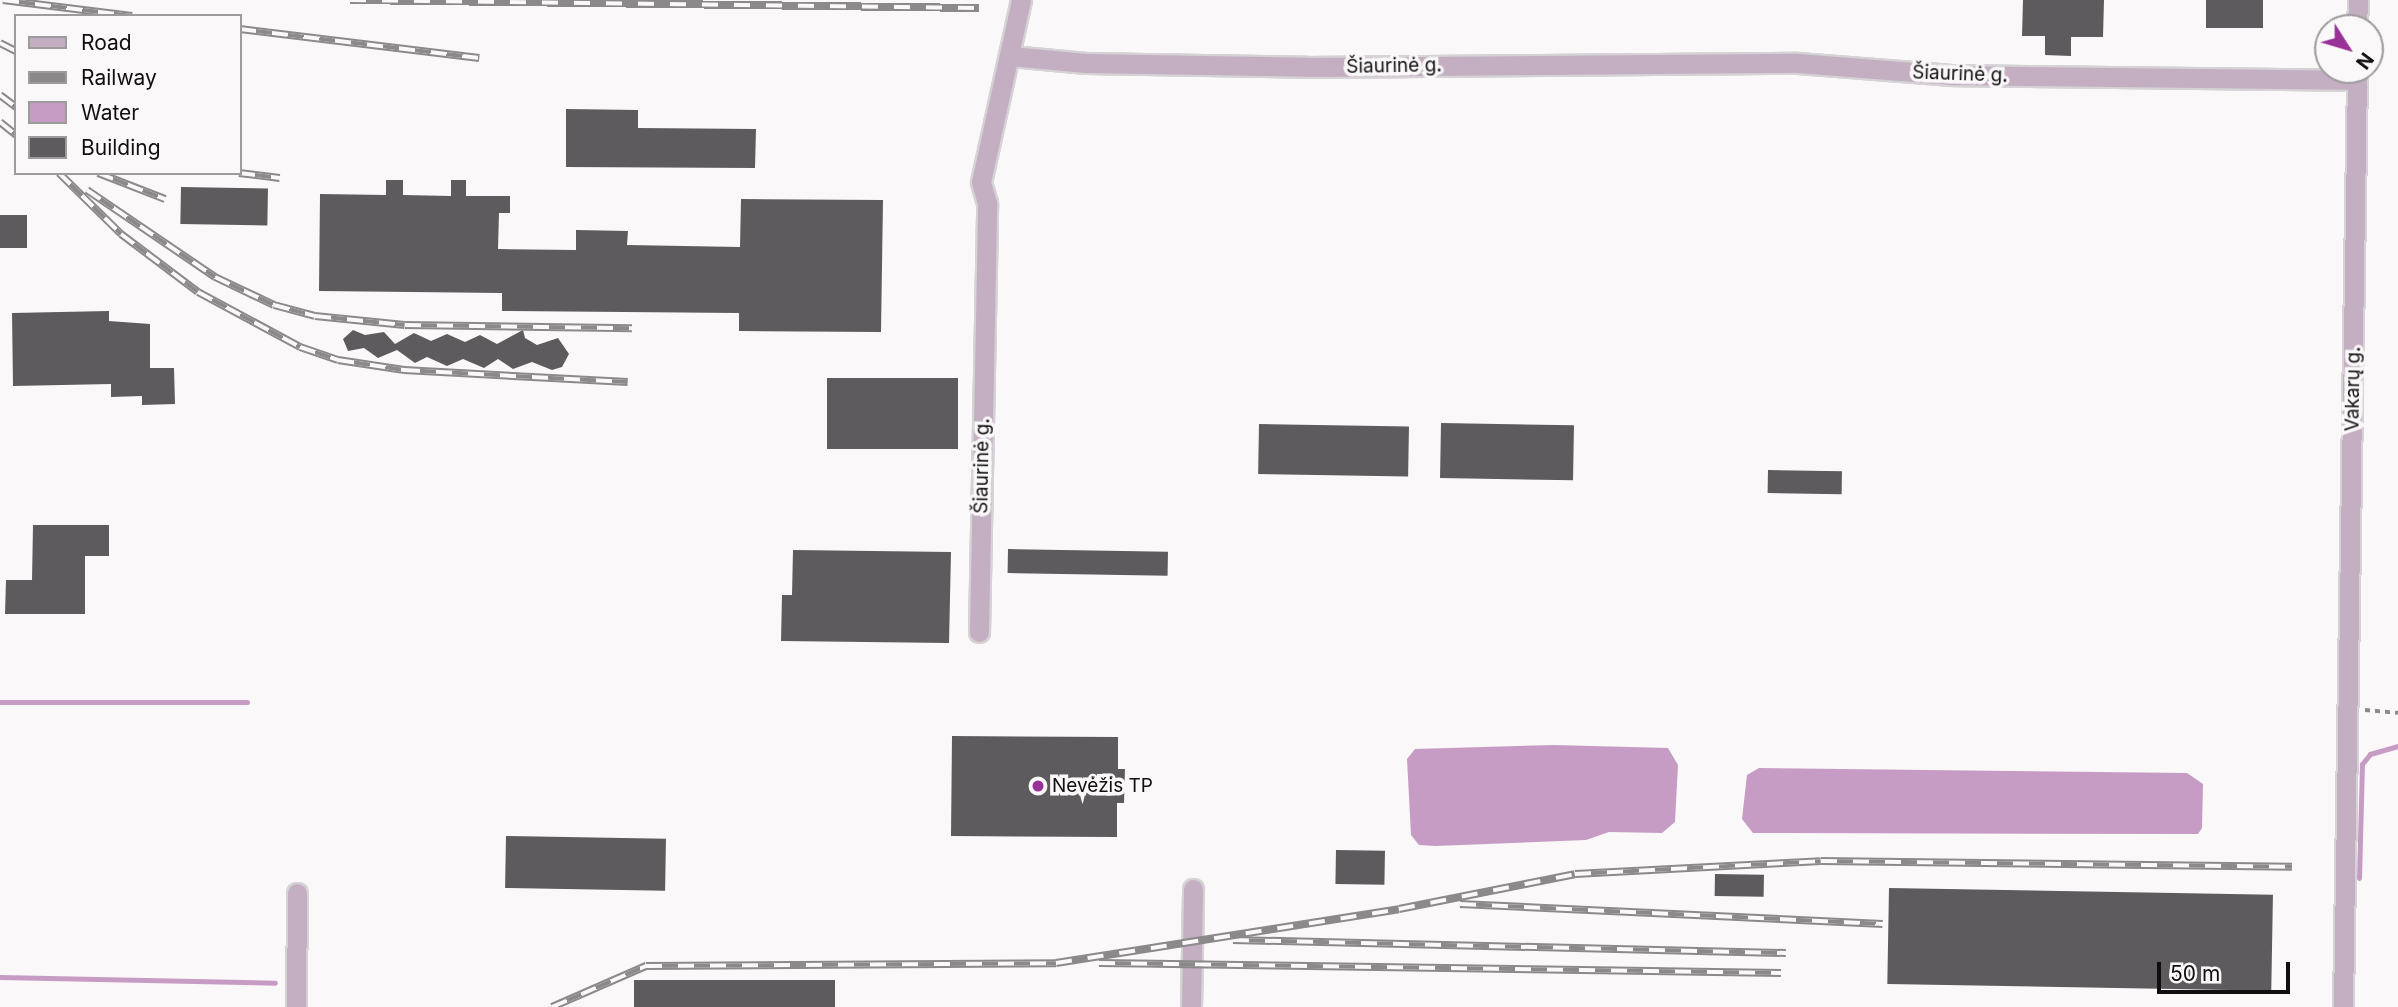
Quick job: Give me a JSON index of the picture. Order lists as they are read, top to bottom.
{
  "streets": {
    "street": ["Šiaurinė g.", "Vakarų g."]
  },
  "places": ["Nevėžis TP"],
  "legend": [
    "Road",
    "Railway",
    "Water",
    "Building"
  ],
  "scale_bar": "50 m",
  "north": "bottom right"
}
